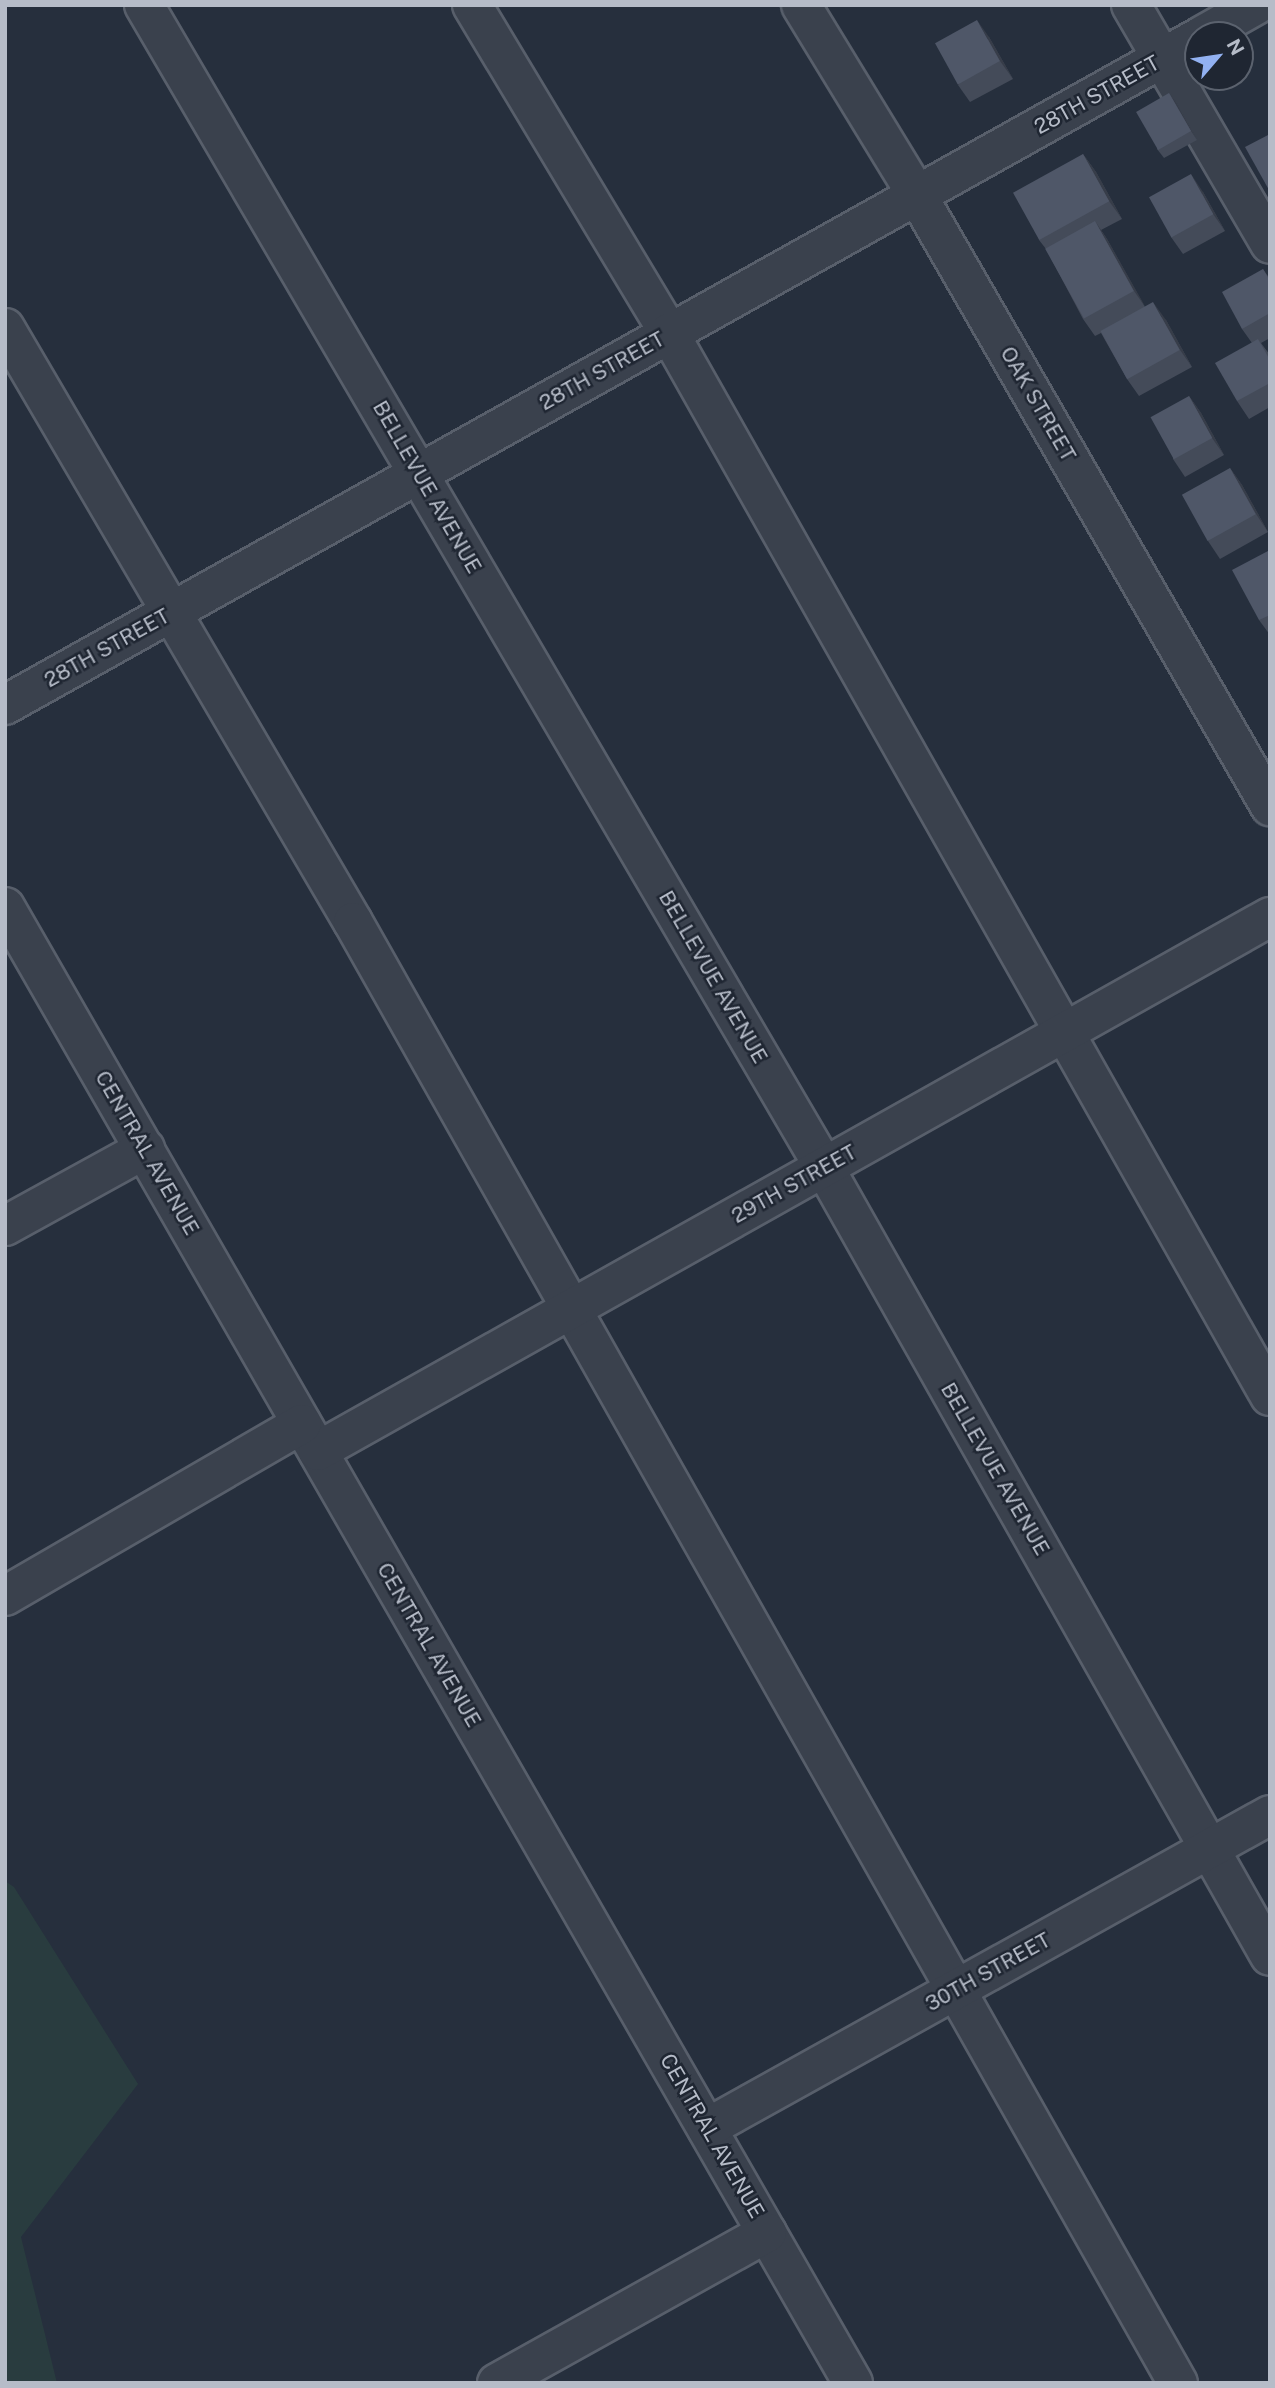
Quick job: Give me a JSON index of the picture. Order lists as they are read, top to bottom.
{
  "streets": {
    "street": [
      "28TH STREET",
      "OAK STREET",
      "BELLEVUE AVENUE",
      "CENTRAL AVENUE",
      "29TH STREET",
      "30TH STREET"
    ]
  },
  "crossings": [
    ["28TH STREET", "OAK STREET"],
    ["28TH STREET", "BELLEVUE AVENUE"],
    ["BELLEVUE AVENUE", "29TH STREET"],
    ["BELLEVUE AVENUE", "30TH STREET"],
    ["CENTRAL AVENUE", "29TH STREET"],
    ["CENTRAL AVENUE", "30TH STREET"]
  ],
  "north": "top right"
}
